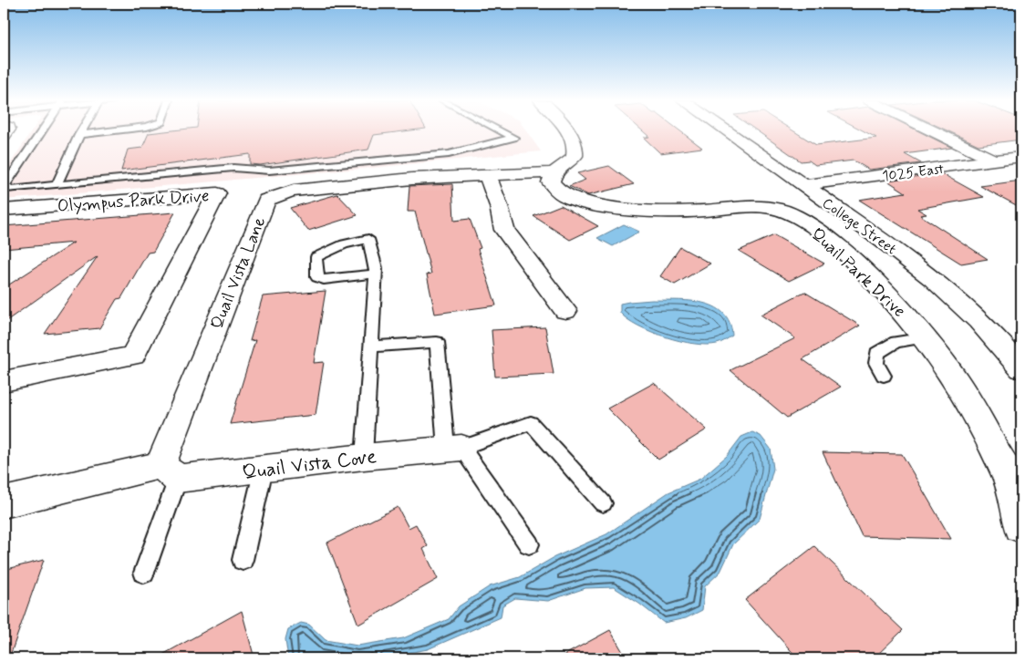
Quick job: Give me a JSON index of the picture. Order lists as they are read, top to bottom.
{
  "streets": {
    "street": [
      "1025 East",
      "Olympus Park Drive",
      "College Street",
      "Quail Park Drive",
      "Quail Vista Lane",
      "Quail Vista Cove"
    ]
  },
  "crossings": [
    ["1025 East", "College Street"],
    ["Quail Park Drive", "Quail Vista Lane"],
    ["Quail Vista Lane", "Quail Vista Cove"]
  ]
}
